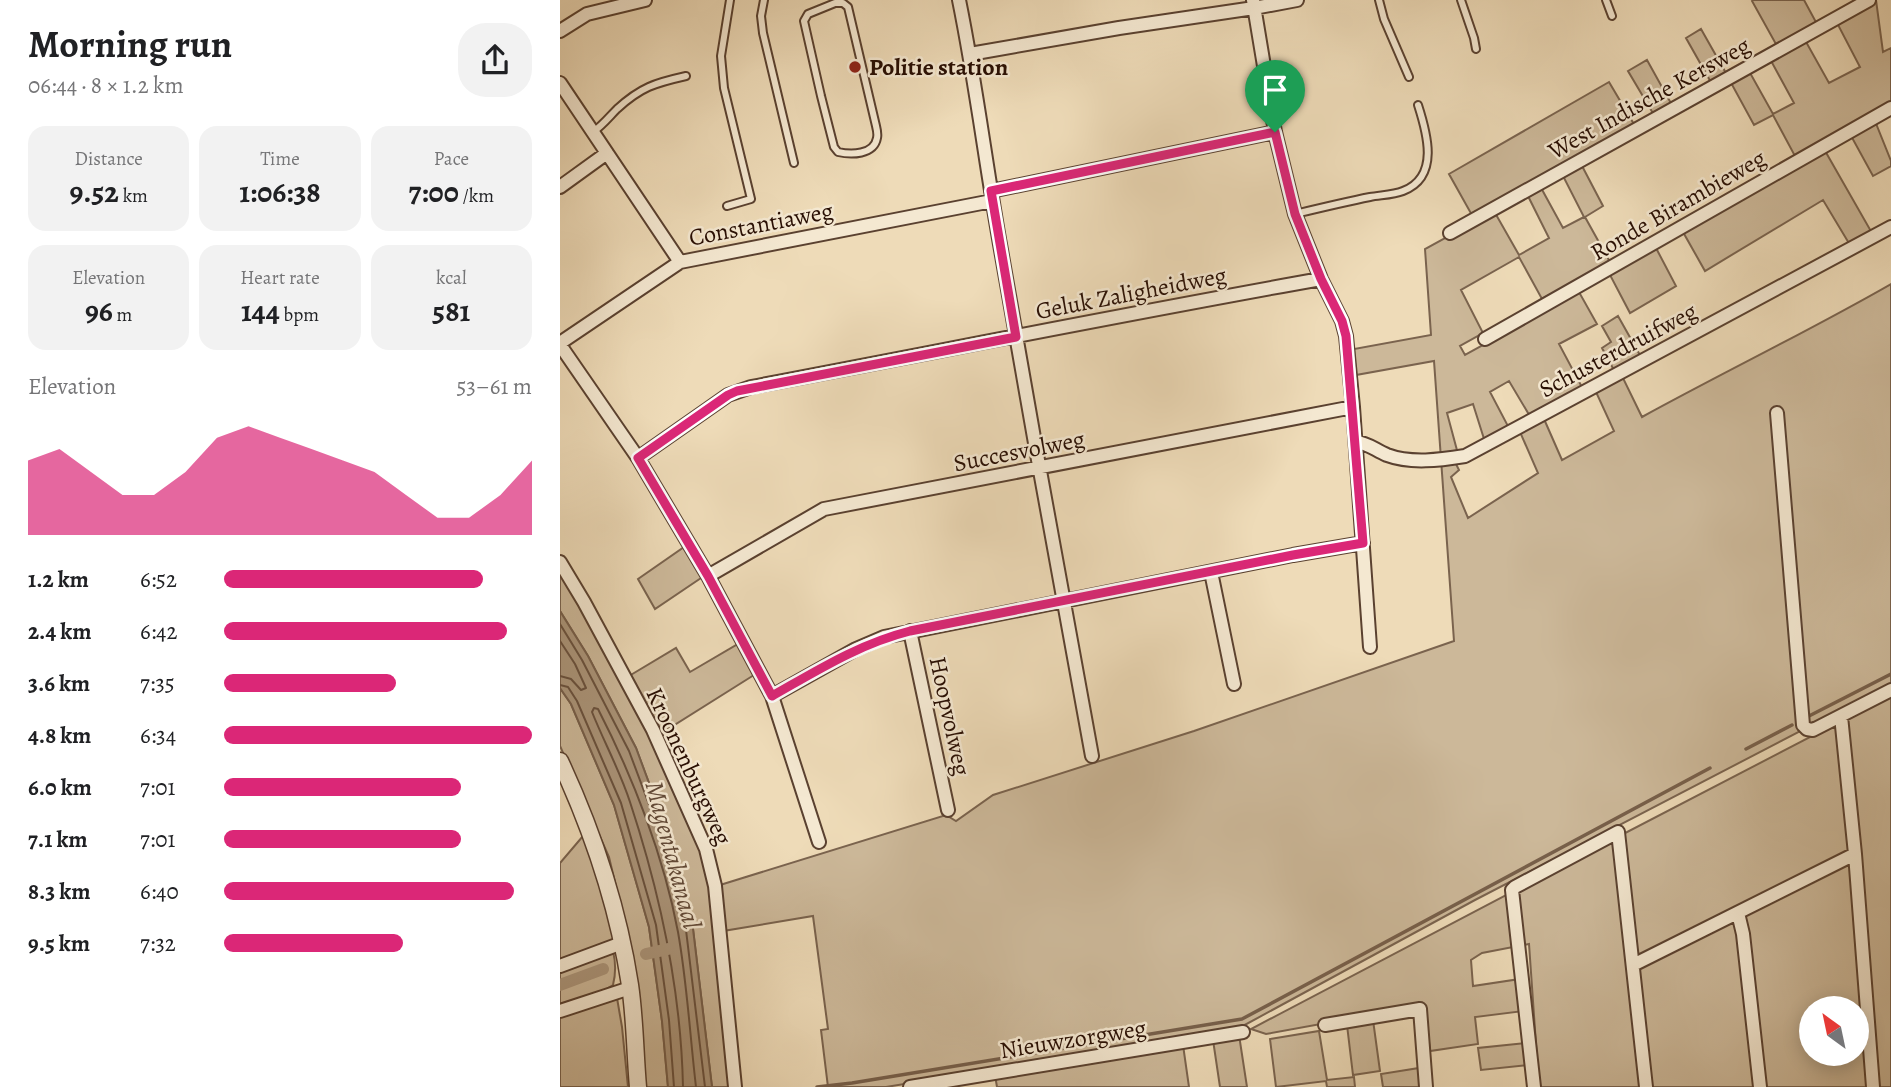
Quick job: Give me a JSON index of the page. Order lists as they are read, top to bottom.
{
  "streets": {
    "street": [
      "West Indische Kersweg",
      "Ronde Birambieweg",
      "Constantiaweg",
      "Geluk Zaligheidweg",
      "Schusterdruifweg",
      "Succesvolweg",
      "Hoopvolweg",
      "Kroonenburgweg",
      "Nieuwzorgweg"
    ]
  },
  "water": ["Magentakanaal"],
  "places": ["Politie station"],
  "north": "top left",
  "page": {
    "heading": ["Morning run", "06:44 · 8 × 1.2 km"],
    "stats": [
      ["Distance", "9.52 km"],
      ["Time", "1:06:38"],
      ["Pace", "7:00 /km"],
      ["Elevation", "96 m"],
      ["Heart rate", "144 bpm"],
      ["kcal", "581"]
    ],
    "chart": ["Elevation", "53–61 m"],
    "list": [
      {
        "name": "1.2 km",
        "note": "6:52"
      },
      {
        "name": "2.4 km",
        "note": "6:42"
      },
      {
        "name": "3.6 km",
        "note": "7:35"
      },
      {
        "name": "4.8 km",
        "note": "6:34"
      },
      {
        "name": "6.0 km",
        "note": "7:01"
      },
      {
        "name": "7.1 km",
        "note": "7:01"
      },
      {
        "name": "8.3 km",
        "note": "6:40"
      },
      {
        "name": "9.5 km",
        "note": "7:32"
      }
    ]
  }
}
